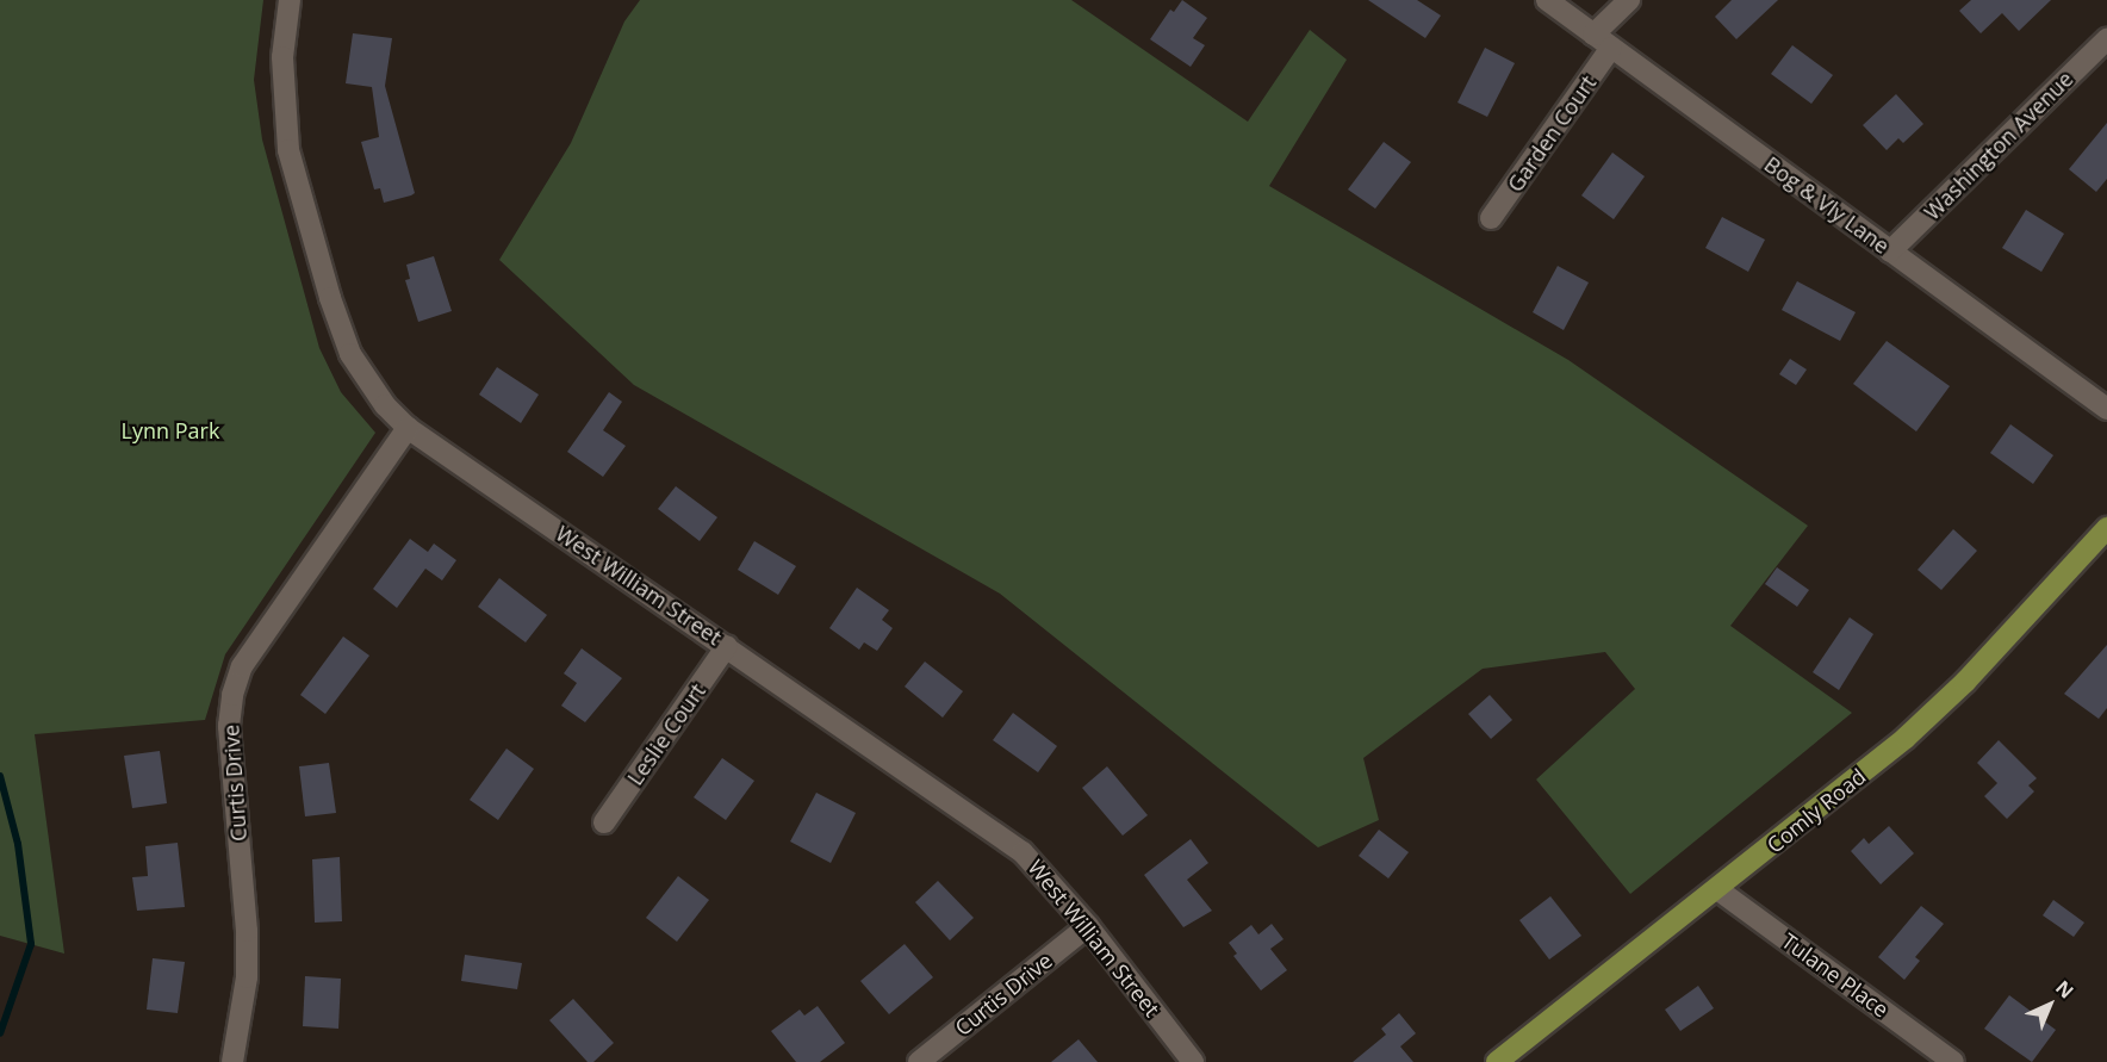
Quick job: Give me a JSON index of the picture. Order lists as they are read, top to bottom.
{
  "streets": {
    "main road": ["Comly Road"],
    "street": [
      "Garden Court",
      "Washington Avenue",
      "Bog & Vly Lane",
      "West William Street",
      "Leslie Court",
      "Curtis Drive",
      "Tulane Place"
    ]
  },
  "crossings": [
    ["Garden Court", "Bog & Vly Lane"],
    ["Washington Avenue", "Bog & Vly Lane"],
    ["West William Street", "Leslie Court"],
    ["West William Street", "Curtis Drive"],
    ["Comly Road", "Tulane Place"]
  ],
  "parks": ["Lynn Park"],
  "north": "top right"
}
